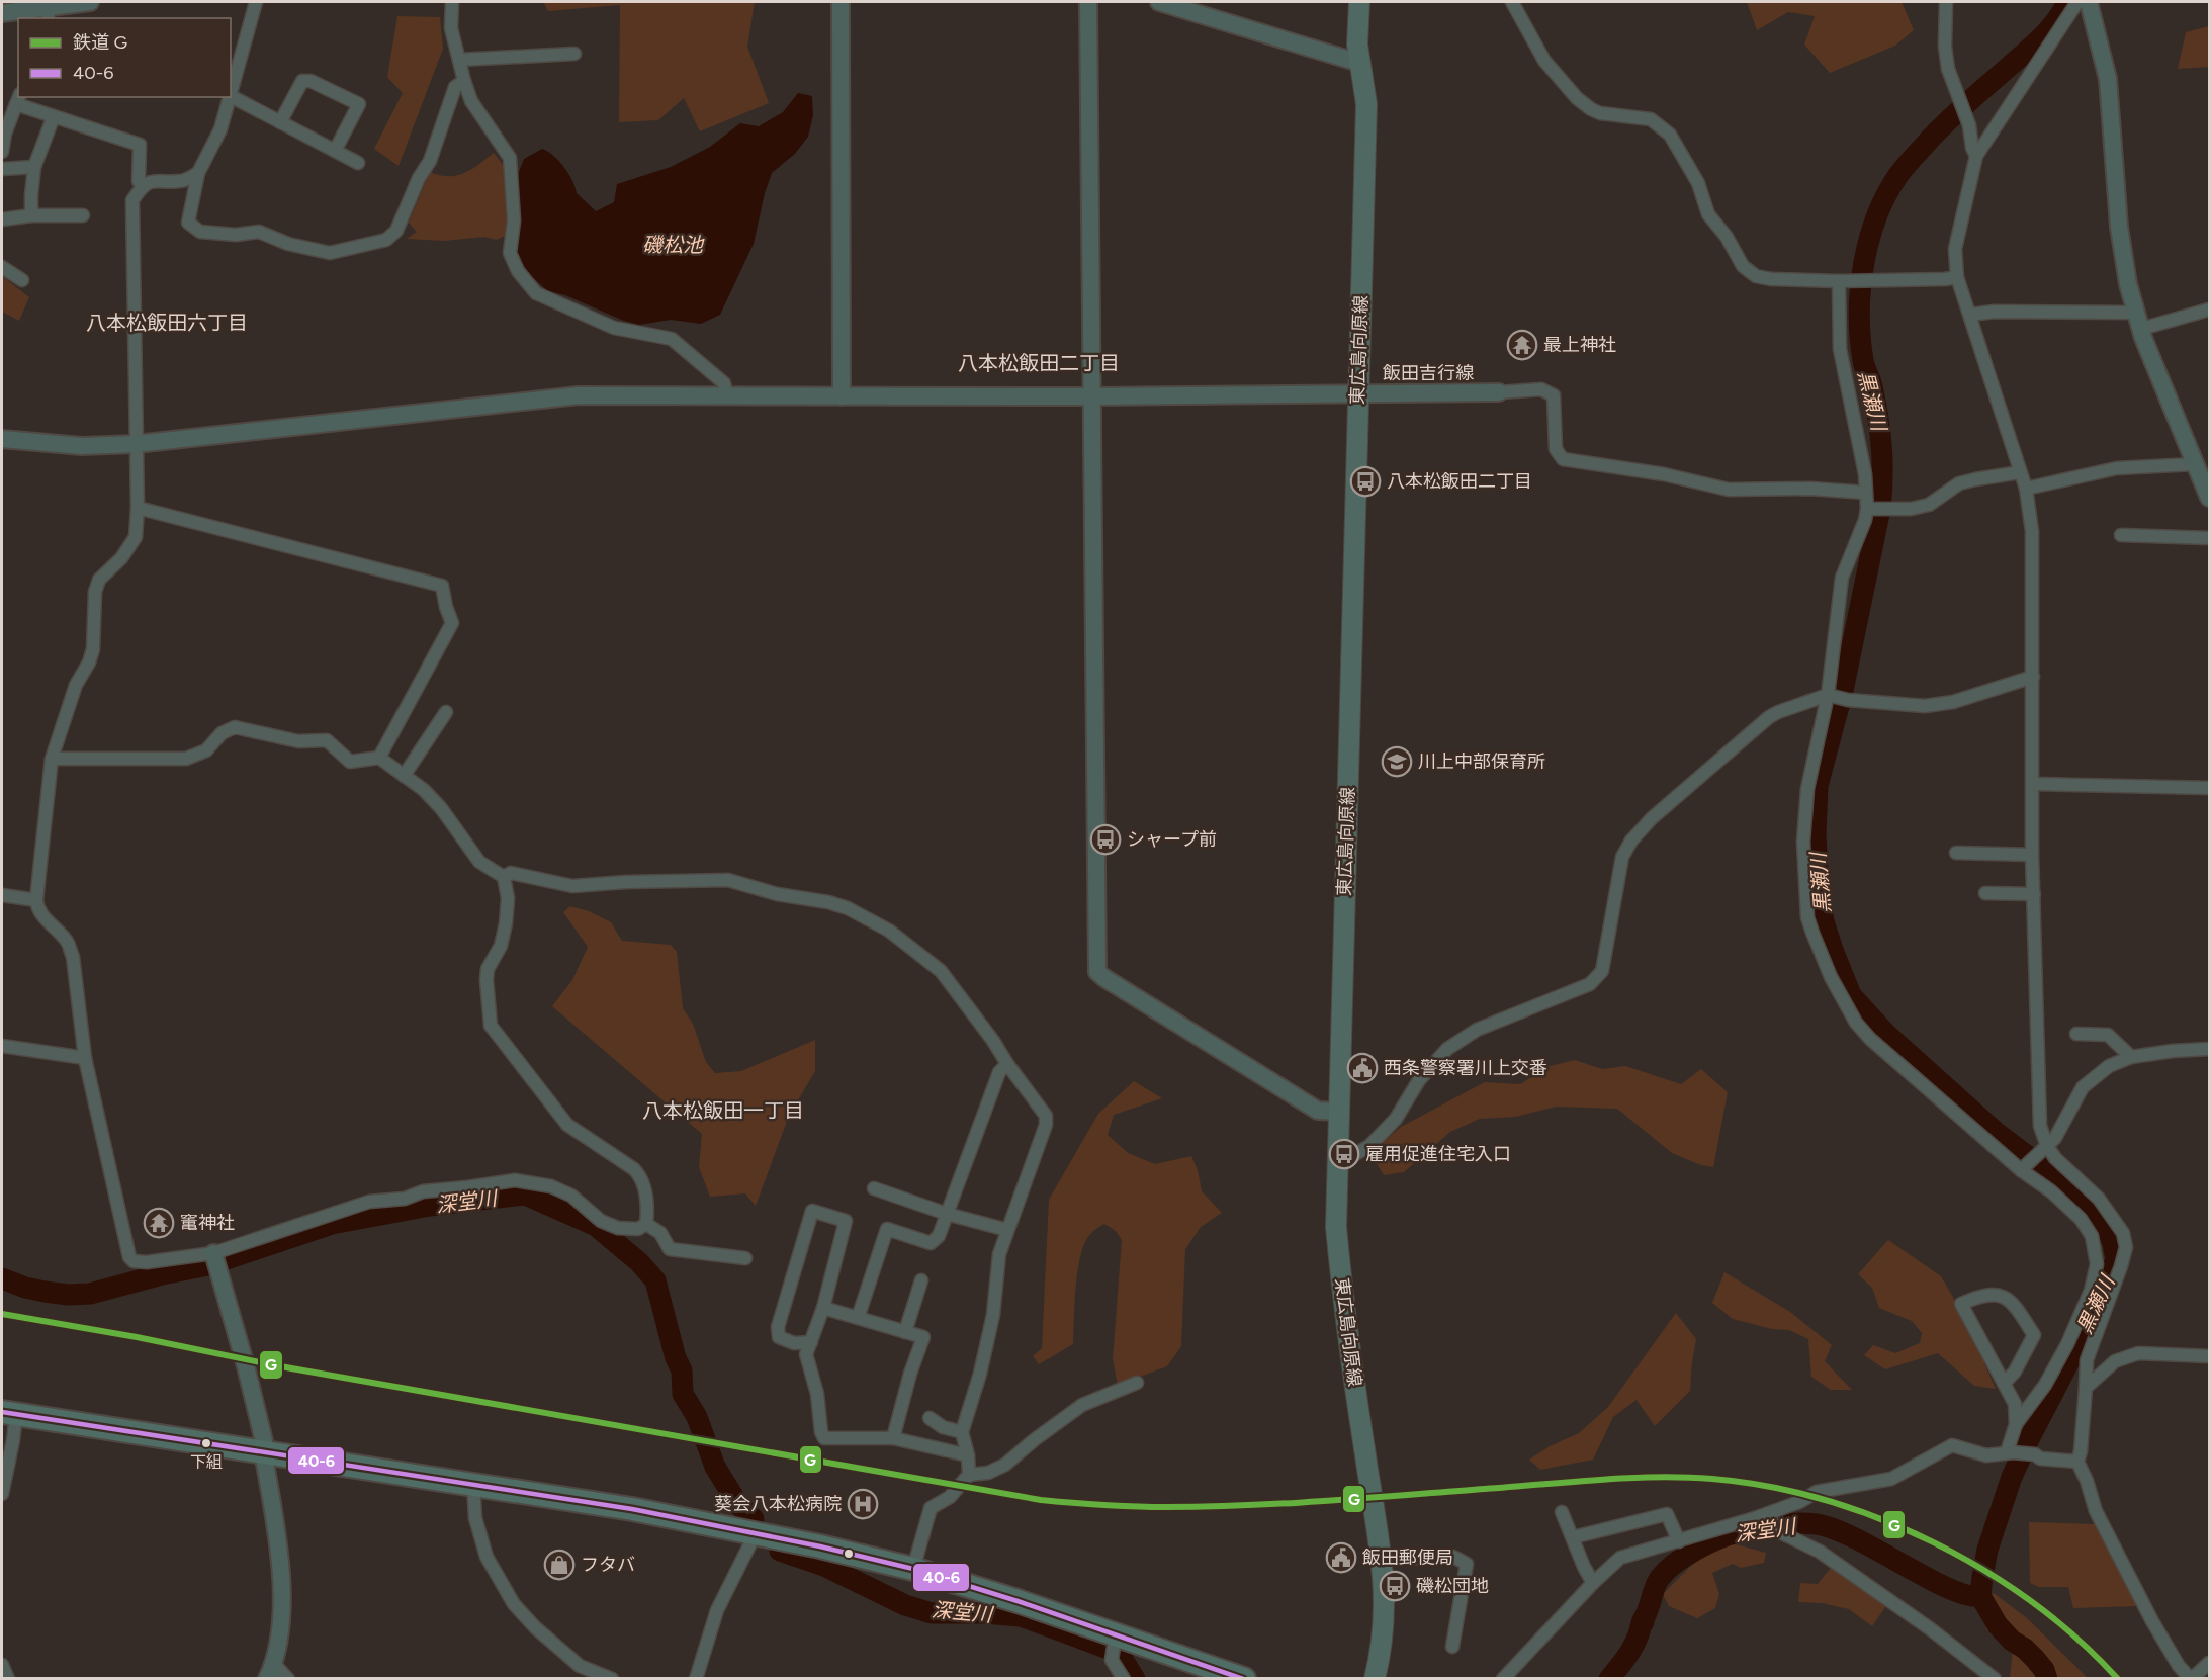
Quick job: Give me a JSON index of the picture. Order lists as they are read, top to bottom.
{
  "streets": {
    "main road": ["東広島向原線"],
    "street": ["飯田吉行線"]
  },
  "crossings": [
    ["東広島向原線", "飯田吉行線"]
  ],
  "districts": ["八本松飯田六丁目", "八本松飯田二丁目", "八本松飯田一丁目"],
  "water": ["磯松池", "黒瀬川", "深堂川"],
  "places": {
    "temple": ["最上神社", "竃神社"],
    "bus stop": [
      "八本松飯田二丁目",
      "シャープ前",
      "雇用促進住宅入口",
      "磯松団地"
    ],
    "school or university": ["川上中部保育所"],
    "public building": ["西条警察署川上交番", "飯田郵便局"],
    "other": ["下組"],
    "hospital": ["葵会八本松病院"],
    "shop": ["フタバ"]
  },
  "lines": ["rail line G", "transit line 40-6"],
  "legend": ["鉄道 G", "40-6"]
}
